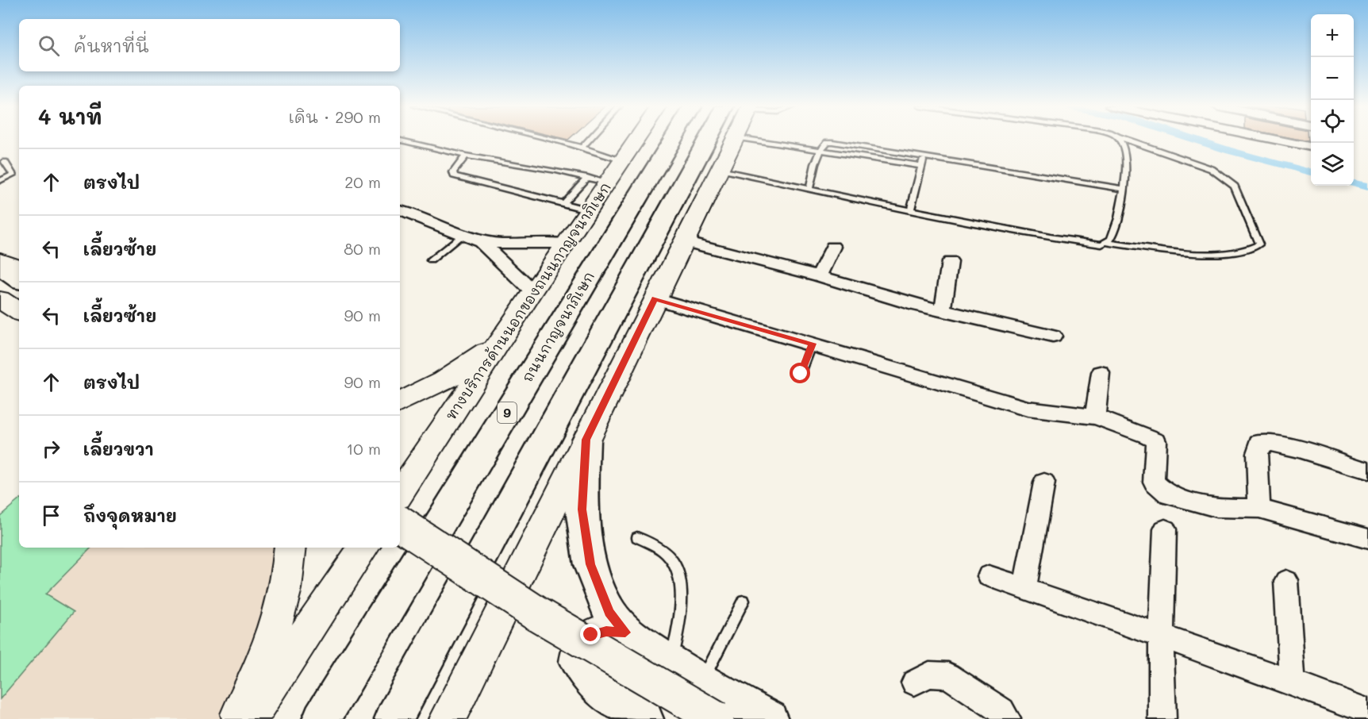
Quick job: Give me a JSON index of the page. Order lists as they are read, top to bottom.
{
  "streets": {
    "main road": ["ทางบริการด้านนอกของถนนกาญจนาภิเษก", "ถนนกาญจนาภิเษก", "9"]
  },
  "page": {
    "map_buttons": ["+", "−"],
    "search": "ค้นหาที่นี่",
    "heading": ["4 นาที", "เดิน · 290 m"],
    "list": [
      ["ตรงไป", "20 m"],
      ["เลี้ยวซ้าย", "80 m"],
      ["เลี้ยวซ้าย", "90 m"],
      ["ตรงไป", "90 m"],
      ["เลี้ยวขวา", "10 m"],
      "ถึงจุดหมาย"
    ]
  }
}
